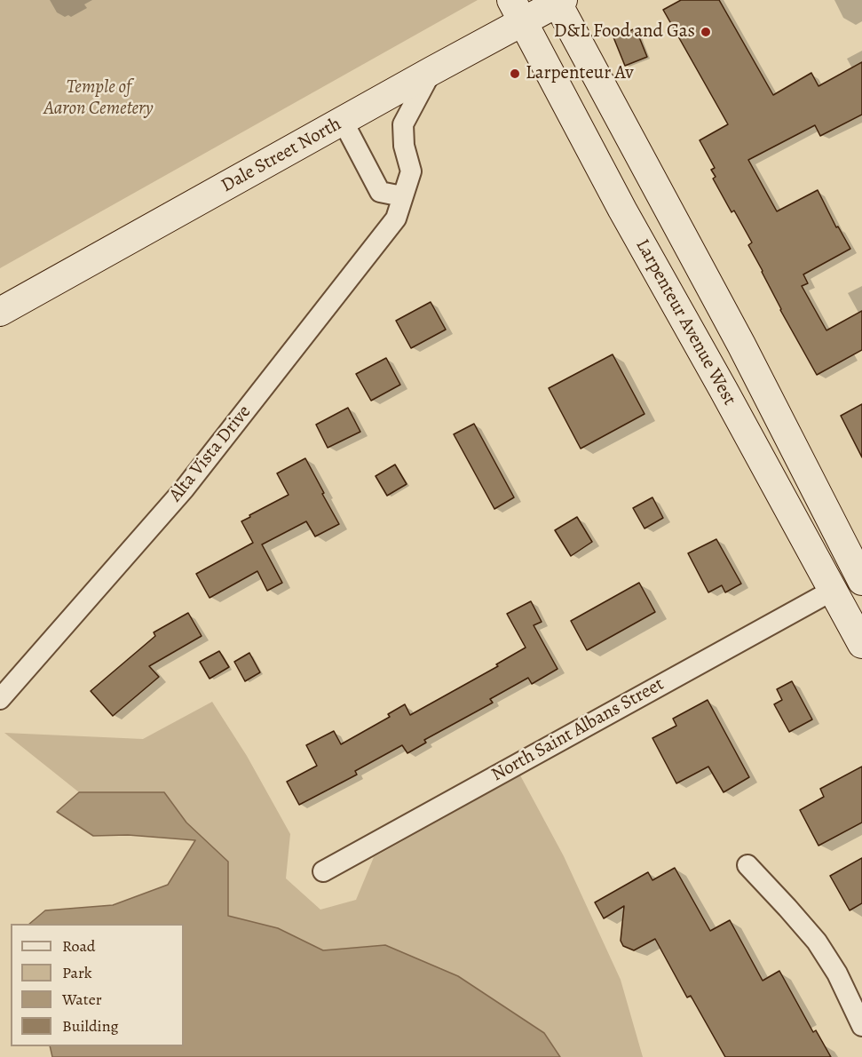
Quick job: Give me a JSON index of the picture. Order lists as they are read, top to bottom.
{
  "streets": {
    "main road": ["Dale Street North", "Larpenteur Avenue West"],
    "street": ["Alta Vista Drive", "North Saint Albans Street"]
  },
  "crossings": [
    ["Dale Street North", "Larpenteur Avenue West"],
    ["Dale Street North", "Alta Vista Drive"],
    ["Larpenteur Avenue West", "North Saint Albans Street"]
  ],
  "parks": ["Temple of Aaron Cemetery"],
  "places": ["D&L Food and Gas", "Larpenteur Av"],
  "legend": [
    "Road",
    "Park",
    "Water",
    "Building"
  ]
}
